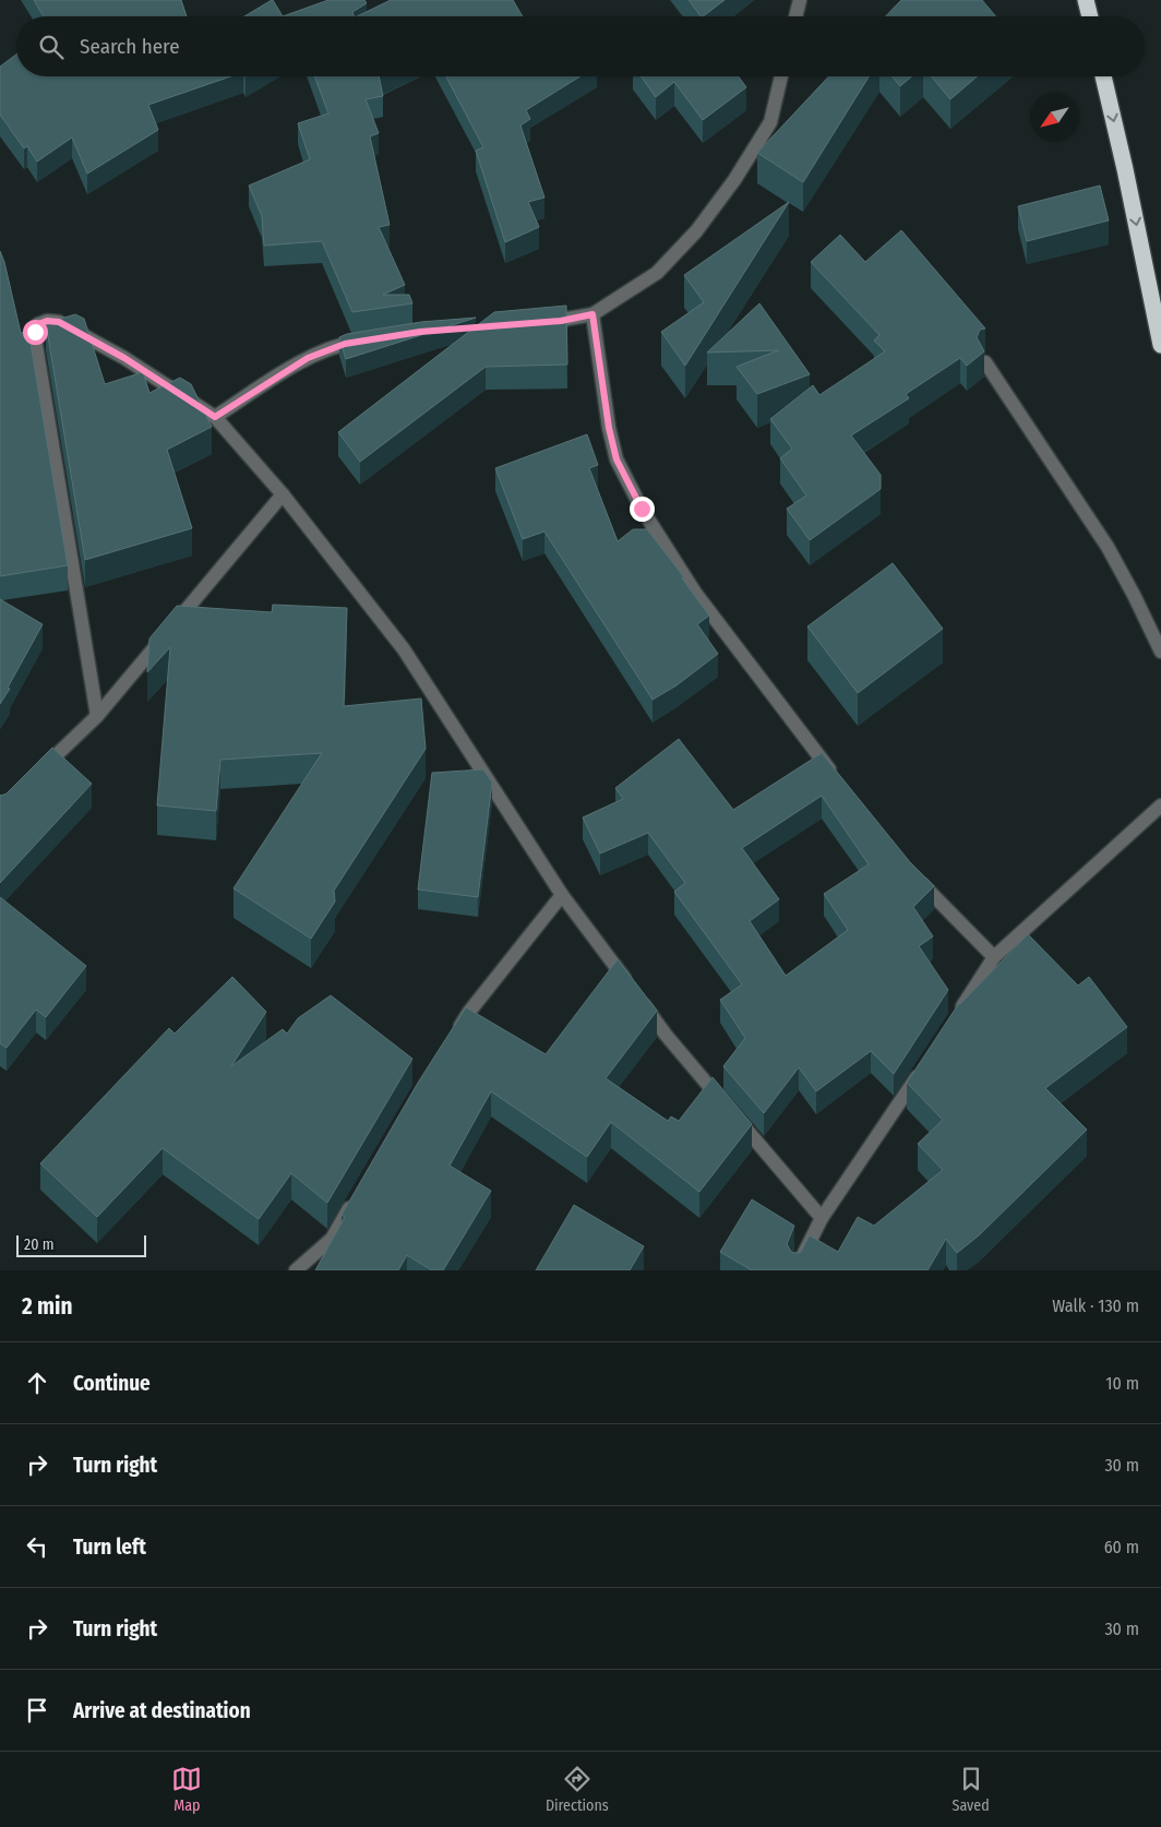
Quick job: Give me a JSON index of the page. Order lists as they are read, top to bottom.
{
  "scale_bar": "20 m",
  "north": "bottom left",
  "page": {
    "search": "Search here",
    "scale": "20 m",
    "heading": ["2 min", "Walk · 130 m"],
    "list": [
      ["Continue", "10 m"],
      ["Turn right", "30 m"],
      ["Turn left", "60 m"],
      ["Turn right", "30 m"],
      "Arrive at destination"
    ],
    "nav": ["Map", "Directions", "Saved"]
  }
}
